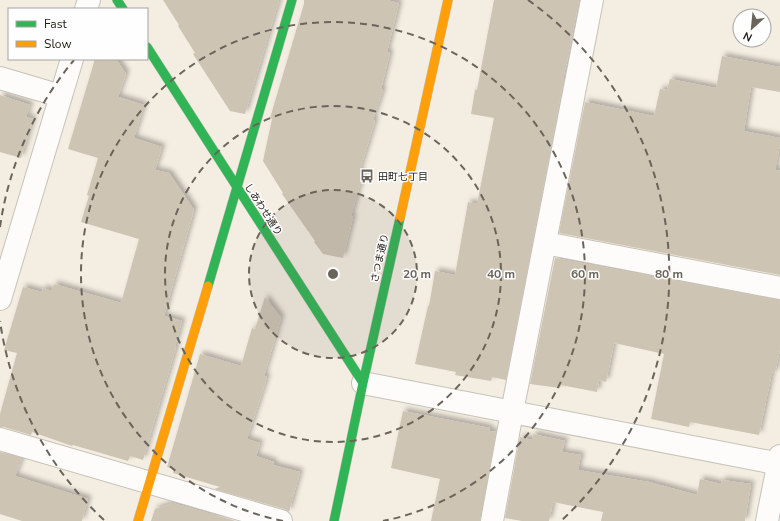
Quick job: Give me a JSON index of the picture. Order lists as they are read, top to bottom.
{
  "streets": {
    "street": ["しあわせ通り", "さつま通り"]
  },
  "crossings": [
    ["しあわせ通り", "さつま通り"]
  ],
  "places": {
    "bus stop": ["田町七丁目"]
  },
  "legend": ["Fast", "Slow"],
  "north": "bottom left",
  "rings": [
    "20 m",
    "40 m",
    "60 m",
    "80 m"
  ]
}
